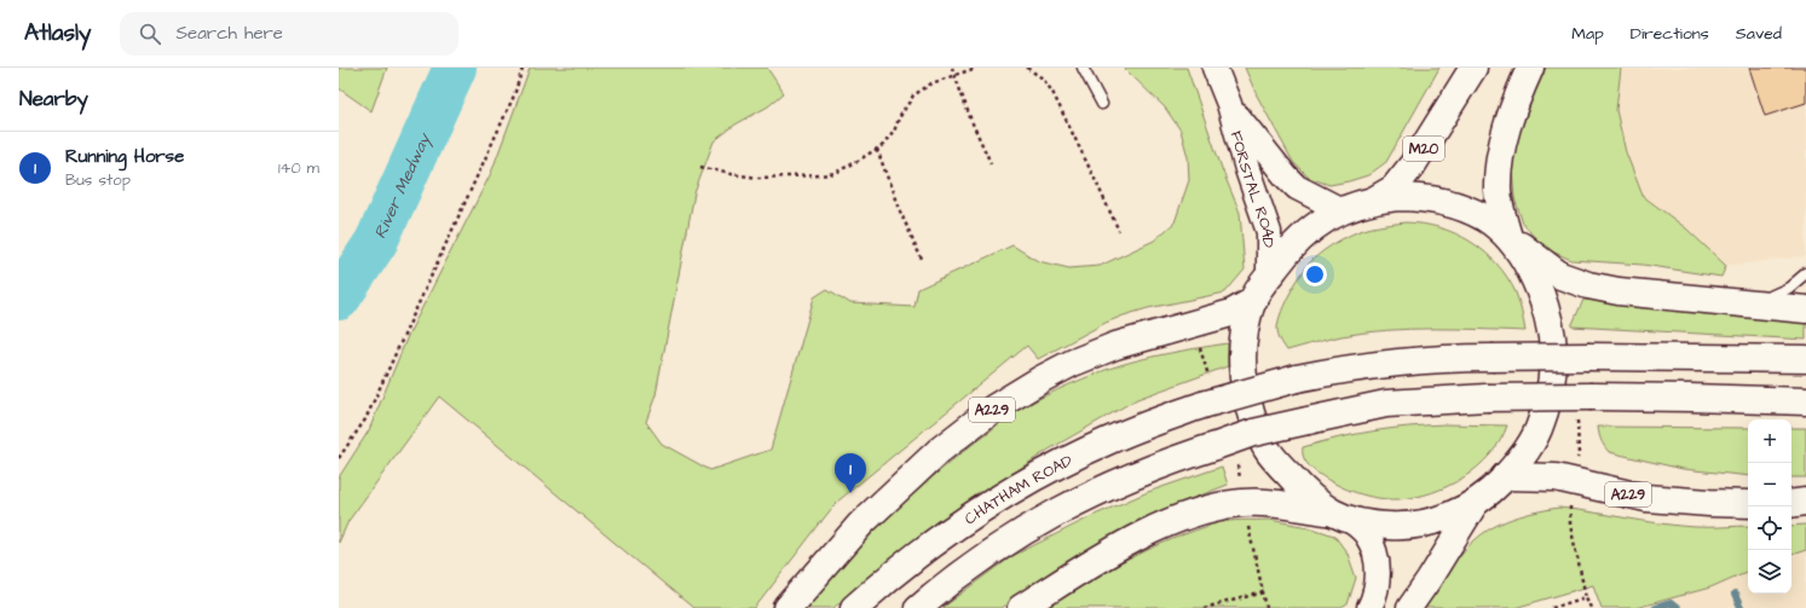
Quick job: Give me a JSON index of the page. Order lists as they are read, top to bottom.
{
  "streets": {
    "highway": ["M20", "A229", "CHATHAM ROAD"],
    "street": ["FORSTAL ROAD"]
  },
  "water": ["River Medway"],
  "page": {
    "header": "Atlasly",
    "search": "Search here",
    "nav": ["Map", "Directions", "Saved"],
    "heading": "Nearby",
    "list": [
      {
        "mark": "1",
        "name": "Running Horse",
        "note": "Bus stop",
        "value": "140 m"
      }
    ],
    "map_buttons": ["+", "−"],
    "pins": "1"
  }
}
